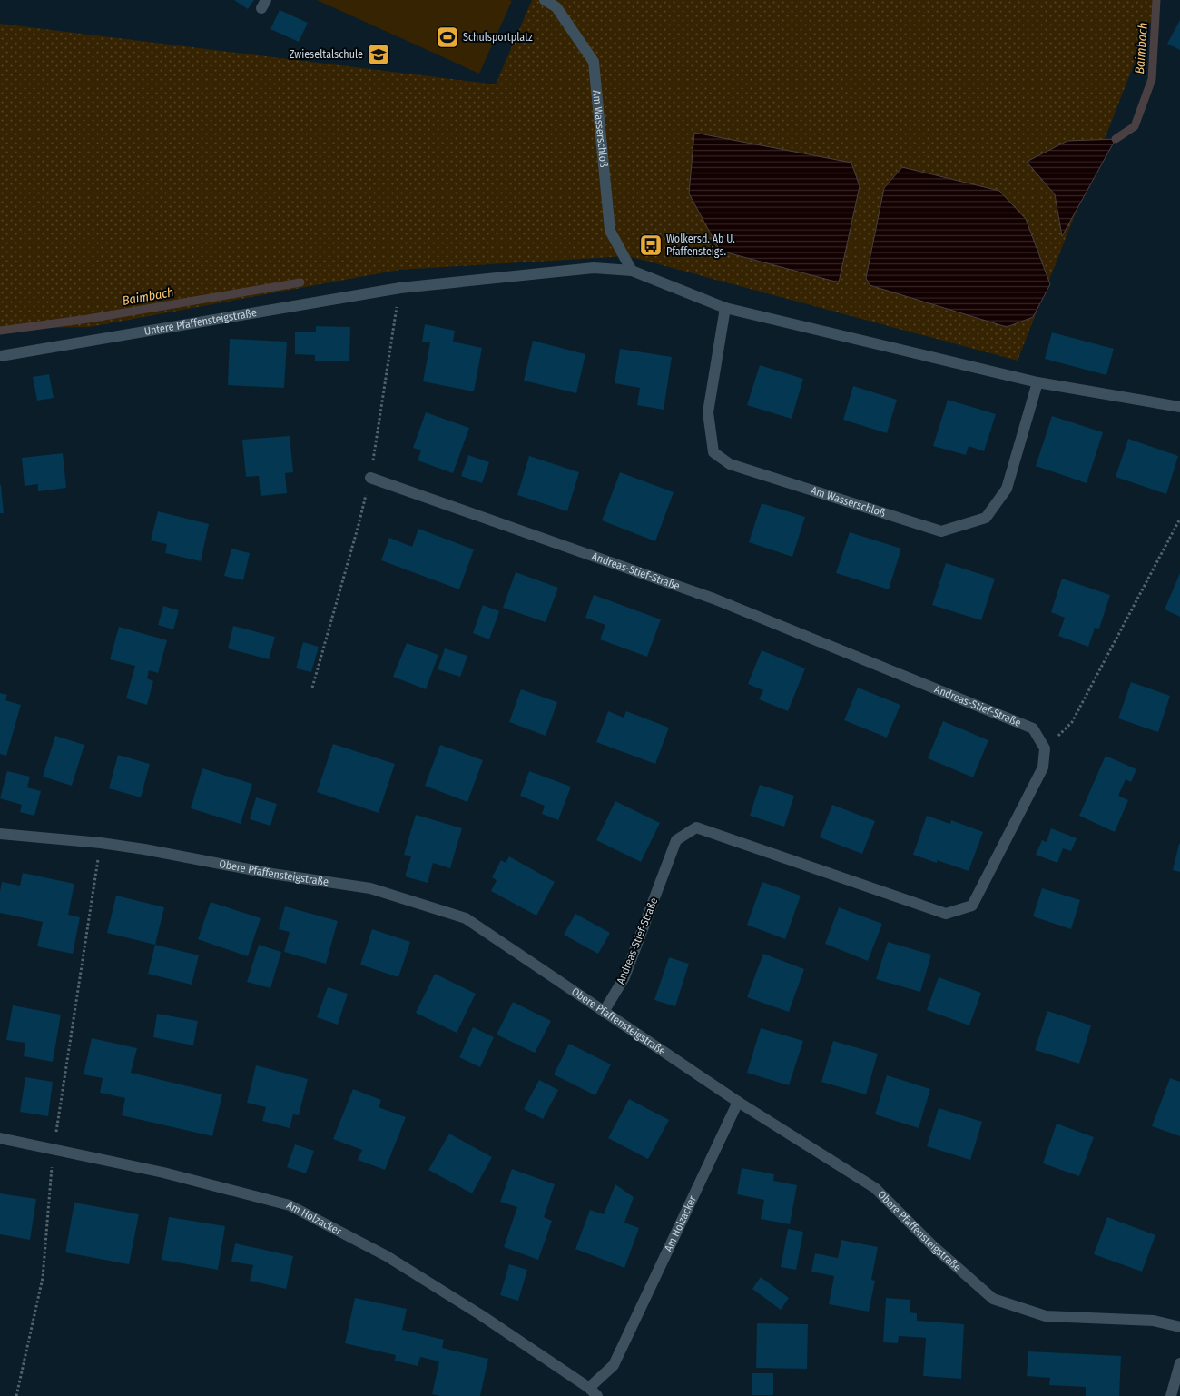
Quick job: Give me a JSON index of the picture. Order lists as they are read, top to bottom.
{
  "streets": {
    "street": [
      "Am Wasserschloß",
      "Untere Pfaffensteigstraße",
      "Andreas-Stief-Straße",
      "Obere Pfaffensteigstraße",
      "Am Holzacker"
    ]
  },
  "crossings": [
    ["Andreas-Stief-Straße", "Obere Pfaffensteigstraße"],
    ["Obere Pfaffensteigstraße", "Am Holzacker"]
  ],
  "water": ["Baimbach"],
  "places": {
    "sports": ["Schulsportplatz"],
    "school or university": ["Zwieseltalschule"],
    "bus stop": ["Wolkersd. Ab U. Pfaffensteigs."]
  }
}
